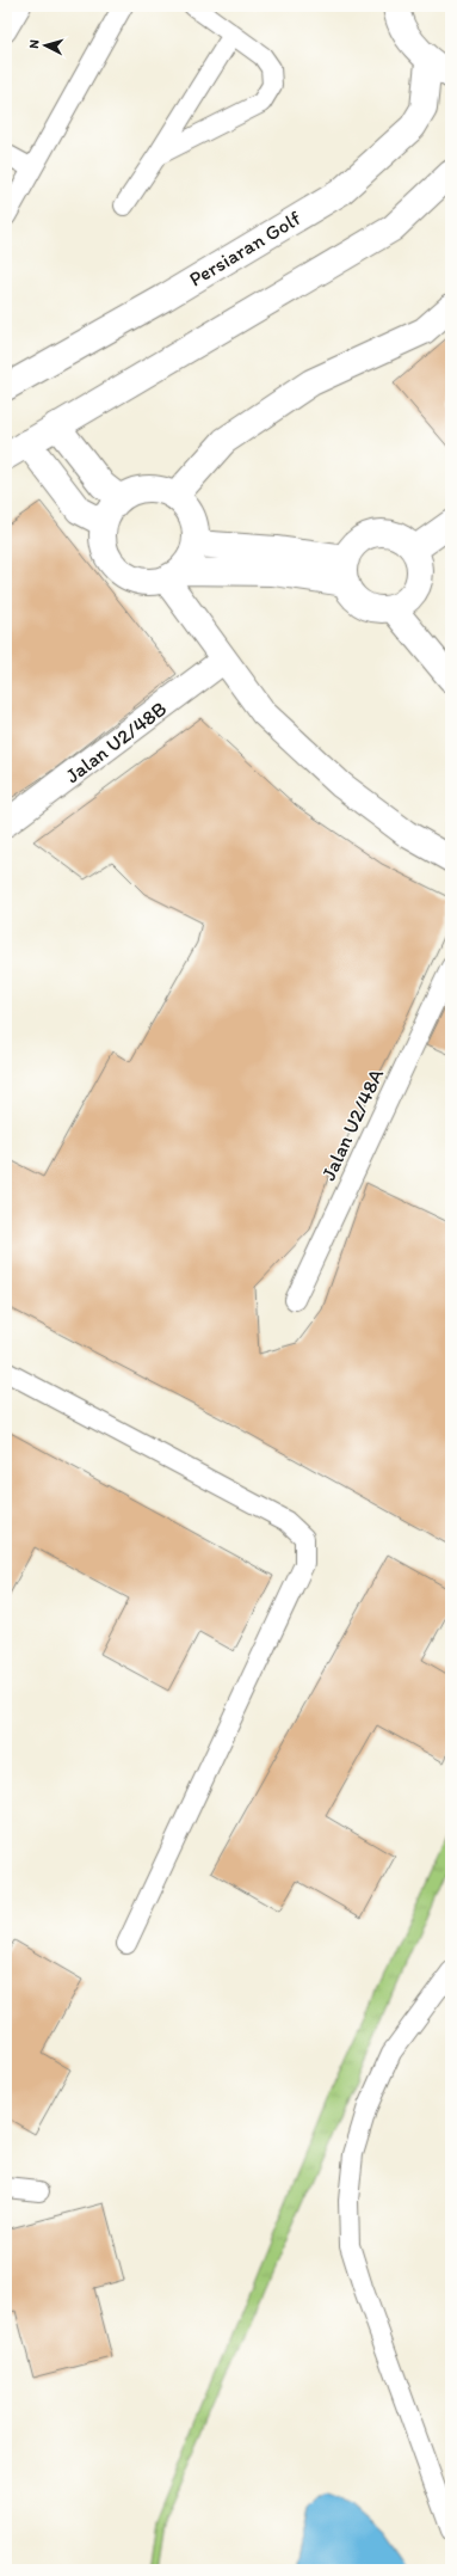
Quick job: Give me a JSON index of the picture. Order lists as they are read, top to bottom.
{
  "streets": {
    "street": ["Persiaran Golf", "Jalan U2/48B"],
    "lane": ["Jalan U2/48A"]
  },
  "north": "left"
}
